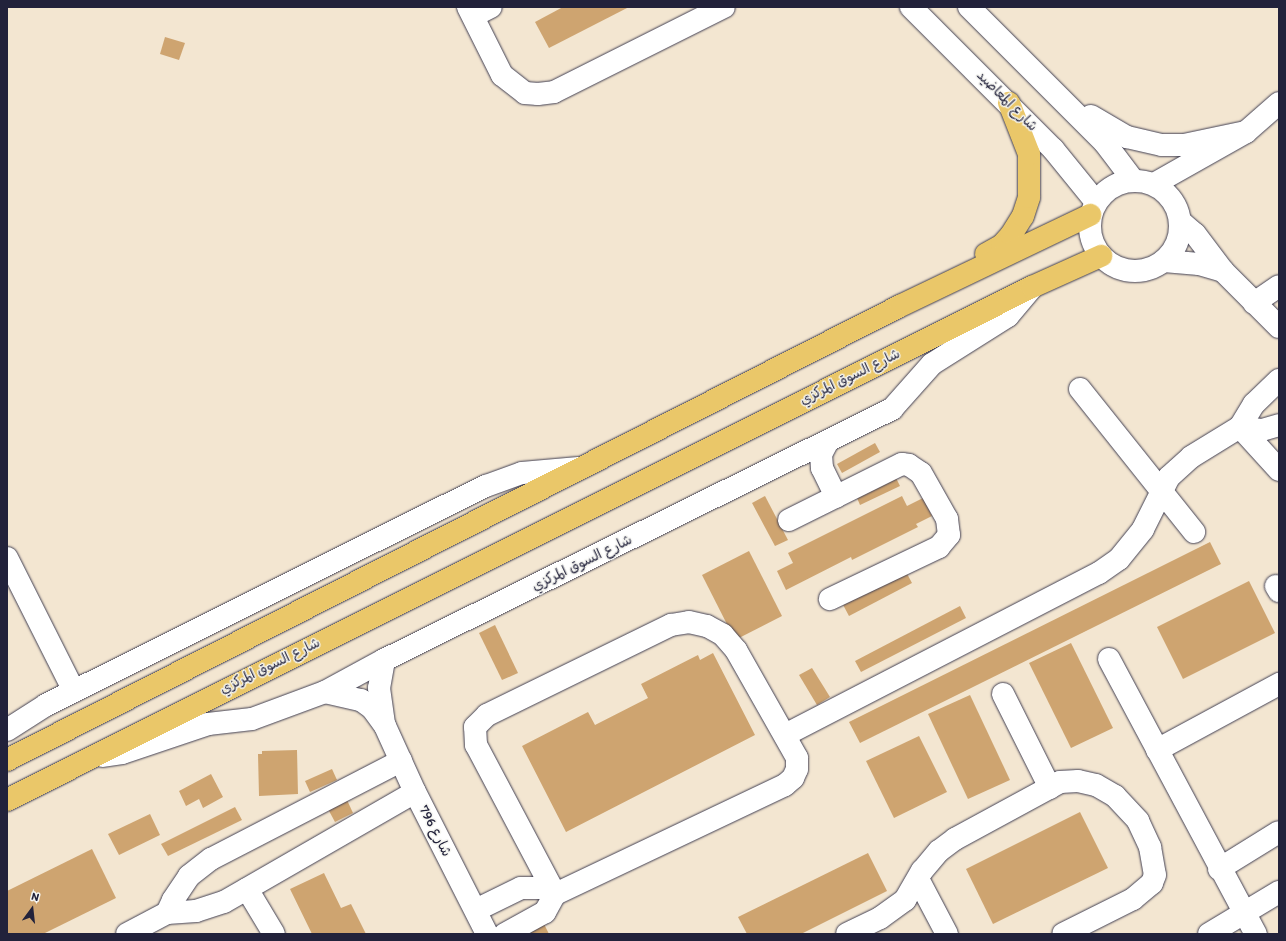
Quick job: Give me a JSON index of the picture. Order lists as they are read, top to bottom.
{
  "streets": {
    "main road": ["شارع السوق المركزي"],
    "street": ["شارع المعاضيد", "شارع 796"]
  },
  "crossings": [
    ["شارع المعاضيد", "شارع السوق المركزي"],
    ["شارع السوق المركزي", "شارع 796"]
  ],
  "north": "top"
}
